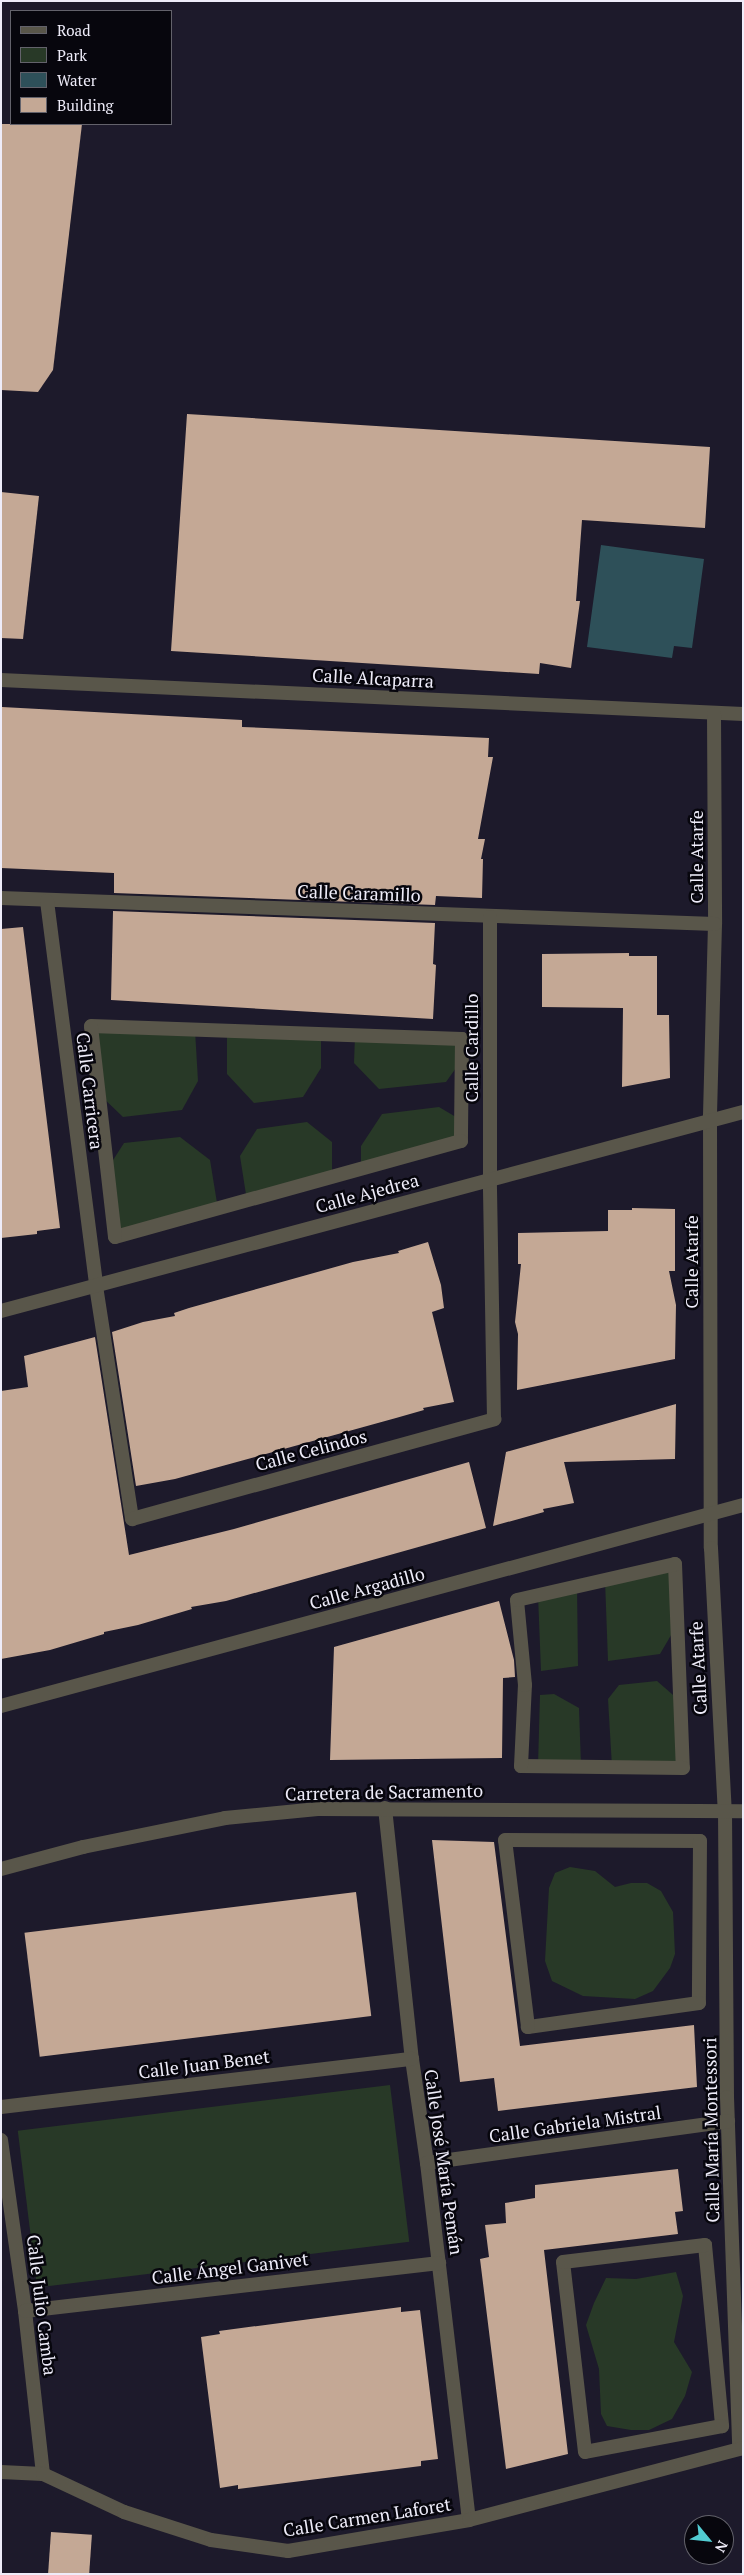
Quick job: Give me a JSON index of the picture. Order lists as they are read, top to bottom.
{
  "streets": {
    "street": [
      "Calle Alcaparra",
      "Calle Atarfe",
      "Calle Caramillo",
      "Calle Cardillo",
      "Calle Carricera",
      "Calle Ajedrea",
      "Calle Celindos",
      "Calle Argadillo",
      "Carretera de Sacramento",
      "Calle Juan Benet",
      "Calle Gabriela Mistral",
      "Calle María Montessori",
      "Calle José María Pemán",
      "Calle Ángel Ganivet",
      "Calle Julio Camba",
      "Calle Carmen Laforet"
    ]
  },
  "crossings": [
    ["Calle Alcaparra", "Calle Atarfe"],
    ["Calle Atarfe", "Calle Caramillo"],
    ["Calle Atarfe", "Calle Ajedrea"],
    ["Calle Atarfe", "Calle Argadillo"],
    ["Calle Atarfe", "Carretera de Sacramento"],
    ["Calle Atarfe", "Calle María Montessori"],
    ["Calle Caramillo", "Calle Cardillo"],
    ["Calle Caramillo", "Calle Carricera"],
    ["Calle Cardillo", "Calle Ajedrea"],
    ["Calle Cardillo", "Calle Celindos"],
    ["Calle Carricera", "Calle Ajedrea"],
    ["Calle Carricera", "Calle Celindos"],
    ["Calle Ajedrea", "Calle Celindos"],
    ["Carretera de Sacramento", "Calle María Montessori"],
    ["Carretera de Sacramento", "Calle José María Pemán"],
    ["Calle Juan Benet", "Calle José María Pemán"],
    ["Calle Gabriela Mistral", "Calle María Montessori"],
    ["Calle Gabriela Mistral", "Calle José María Pemán"],
    ["Calle María Montessori", "Calle Carmen Laforet"],
    ["Calle José María Pemán", "Calle Ángel Ganivet"],
    ["Calle José María Pemán", "Calle Carmen Laforet"],
    ["Calle Ángel Ganivet", "Calle Julio Camba"],
    ["Calle Julio Camba", "Calle Carmen Laforet"]
  ],
  "legend": [
    "Road",
    "Park",
    "Water",
    "Building"
  ],
  "north": "bottom right"
}
